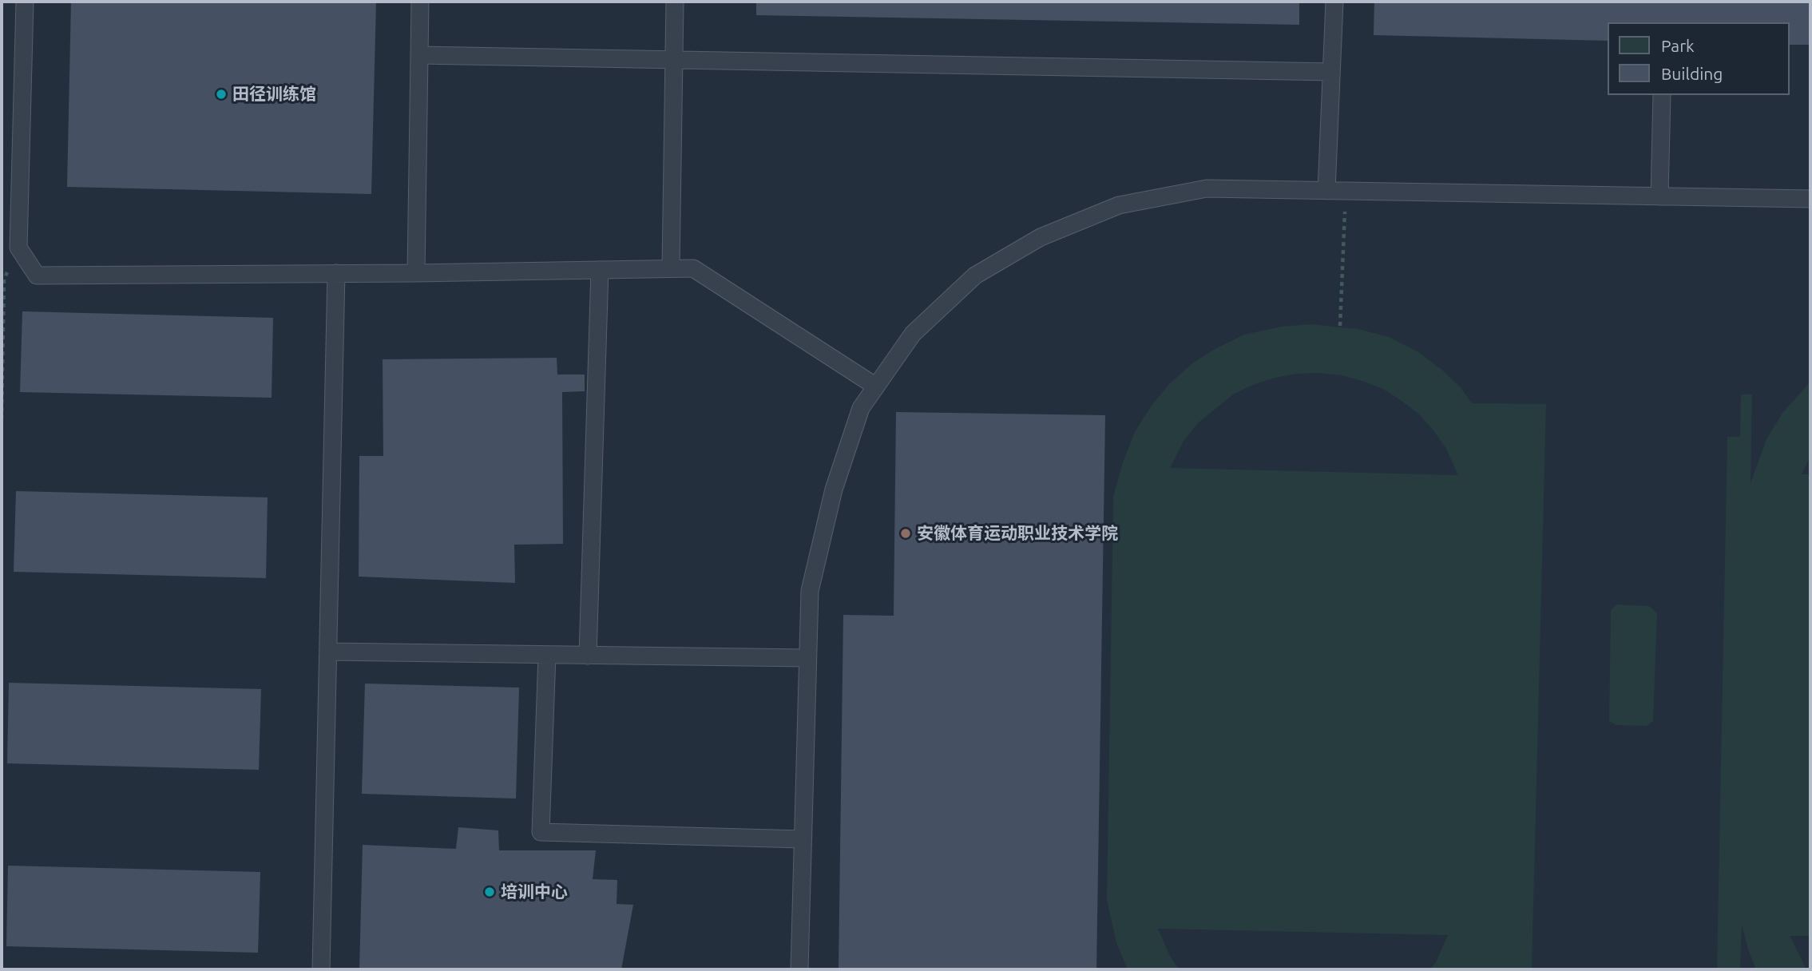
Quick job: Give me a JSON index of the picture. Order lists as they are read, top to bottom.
{
  "places": ["田径训练馆", "安徽体育运动职业技术学院", "培训中心"],
  "legend": ["Park", "Building"]
}
